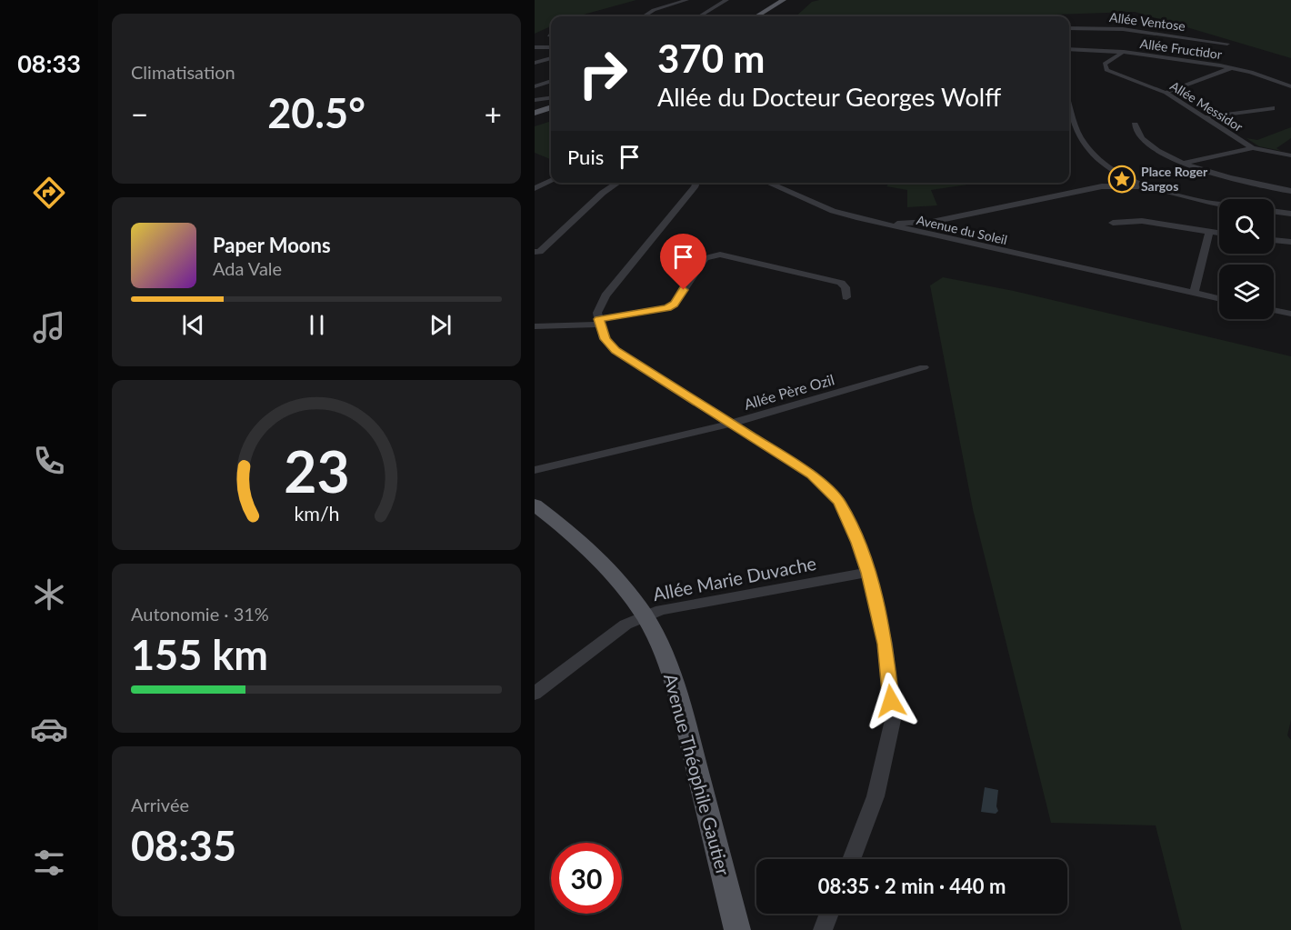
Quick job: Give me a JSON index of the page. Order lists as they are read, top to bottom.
{
  "streets": {
    "main road": ["Avenue Théophile Gautier"],
    "street": [
      "Allée Ventose",
      "Allée Fructidor",
      "Allée Messidor",
      "Avenue du Soleil",
      "Allée Père Ozil",
      "Allée Marie Duvache"
    ]
  },
  "crossings": [
    ["Allée Fructidor", "Allée Messidor"],
    ["Allée Marie Duvache", "Avenue Théophile Gautier"]
  ],
  "places": {
    "place": ["Place Roger Sargos"]
  },
  "page": {
    "tabs": "08:33",
    "tile": [
      "Climatisation",
      ["Autonomie · 31%", "155 km"],
      ["Arrivée", "08:35"]
    ],
    "turn": ["370 m", "Allée du Docteur Georges Wolff"],
    "heat": ["−", "20.5°", "+"],
    "then": "Puis",
    "song": ["Paper Moons", "Ada Vale"],
    "limit": "30",
    "trip": "08:35 · 2 min · 440 m",
    "gauge": ["23", "km/h"]
  }
}
